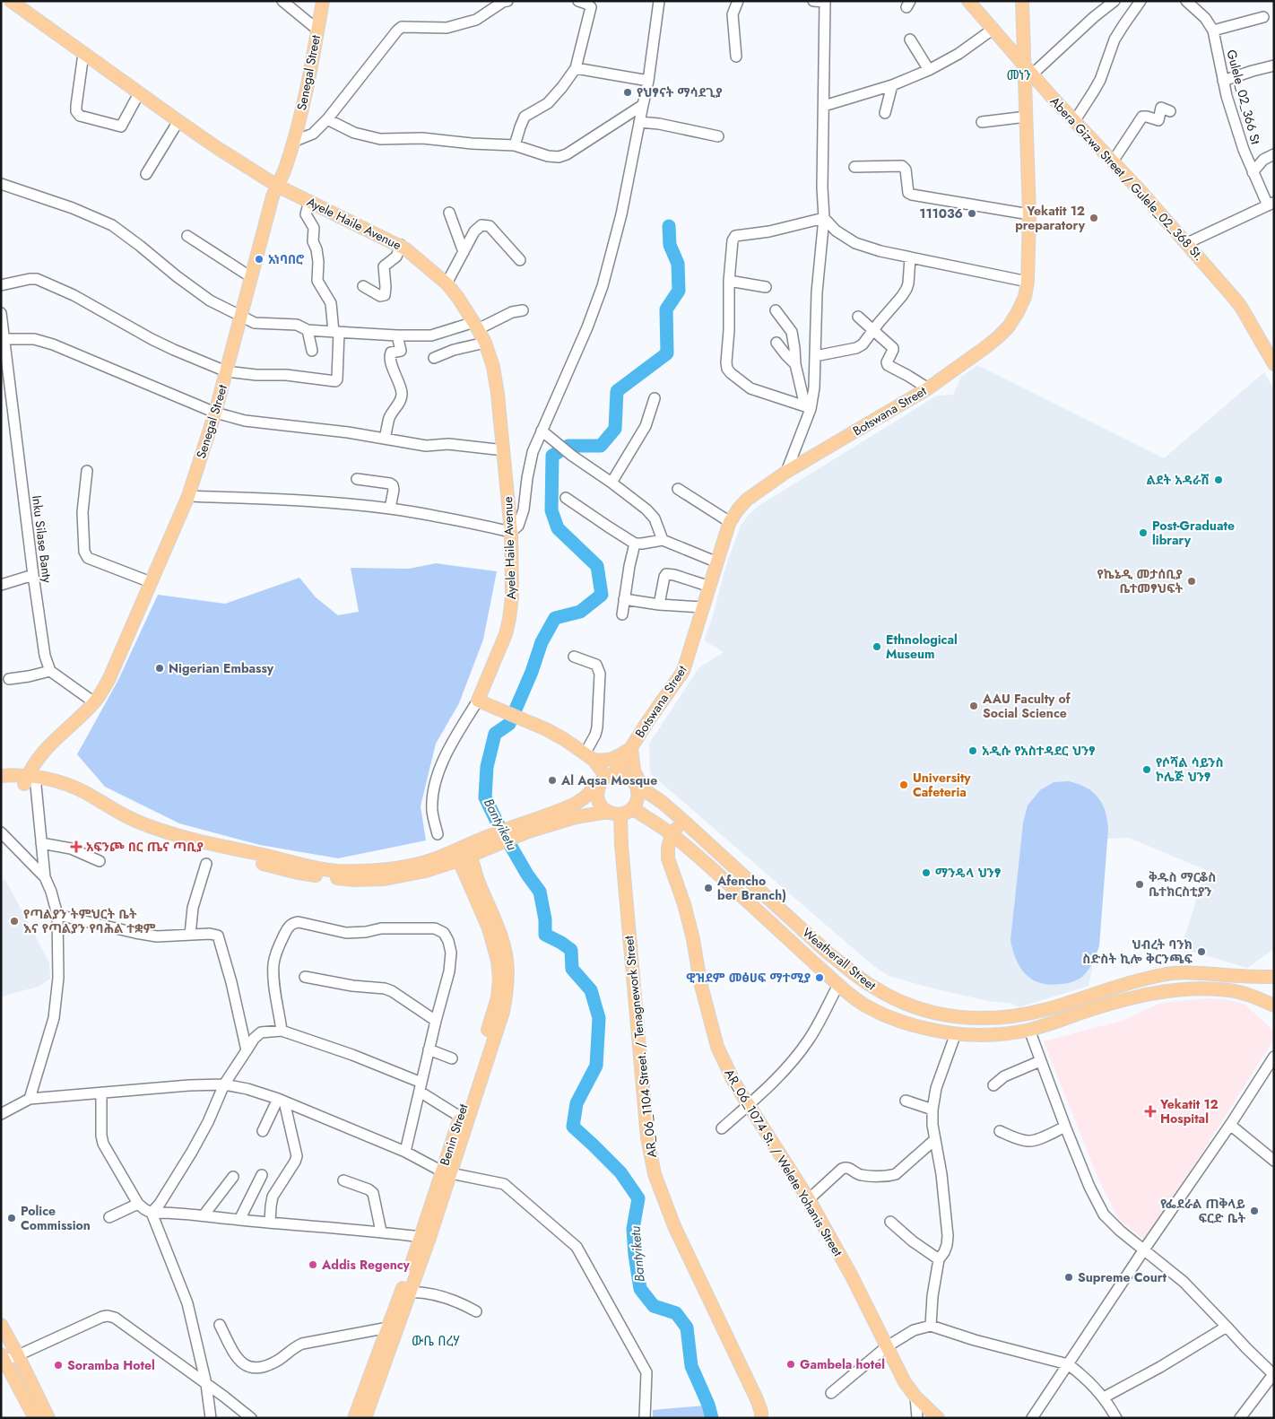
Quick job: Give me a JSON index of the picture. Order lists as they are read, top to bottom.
{
  "streets": {
    "main road": [
      "Senegal Street",
      "Abera Gizwa Street / Gulele_02_368 St.",
      "Ayele Haile Avenue",
      "Botswana Street",
      "Weatherall Street",
      "AR_06_1104 Street. / Tenagnework Street",
      "Benin Street",
      "AR_06_1074 St. / Welete Yohanis Street"
    ],
    "street": ["Gulele_02_366 St", "Inku Silase Banty"]
  },
  "crossings": [
    ["Senegal Street", "Ayele Haile Avenue"],
    ["Abera Gizwa Street / Gulele_02_368 St.", "Botswana Street"],
    ["Botswana Street", "Weatherall Street"],
    ["Botswana Street", "AR_06_1104 Street. / Tenagnework Street"],
    ["Weatherall Street", "AR_06_1104 Street. / Tenagnework Street"]
  ],
  "districts": ["መነን", "ውቤ በረሃ"],
  "water": ["Bantyiketu"],
  "places": {
    "other": [
      "የህፃናት ማሳደጊያ",
      "111036",
      "Yekatit 12 preparatory",
      "አነባበሮ",
      "ልደት አዳራሽ",
      "Post-Graduate library",
      "የኬኔዲ መታሰቢያ ቤተመፃህፍት",
      "Ethnological Museum",
      "Nigerian Embassy",
      "AAU Faculty of Social Science",
      "አዲሱ የአስተዳደር ህንፃ",
      "የሶሻል ሳይንስ ኮሌጅ ህንፃ",
      "Al Aqsa Mosque",
      "University Cafeteria",
      "ማንዴላ ህንፃ",
      "ቅዱስ ማርቆስ ቤተክርስቲያን",
      "Afencho ber Branch)",
      "የጣልያን ትምህርት ቤት እና የጣልያን የባሕል ተቋም",
      "ህብረት ባንክ ስድስት ኪሎ ቅርንጫፍ",
      "ዊዝደም መፅሀፍ ማተሚያ",
      "የፌደራል ጠቅላይ ፍርድ ቤት",
      "Police Commission",
      "Addis Regency",
      "Supreme Court",
      "Gambela hotel",
      "Soramba Hotel"
    ],
    "health": ["አፍንጮ በር ጤና ጣቢያ", "Yekatit 12 Hospital"]
  }
}
